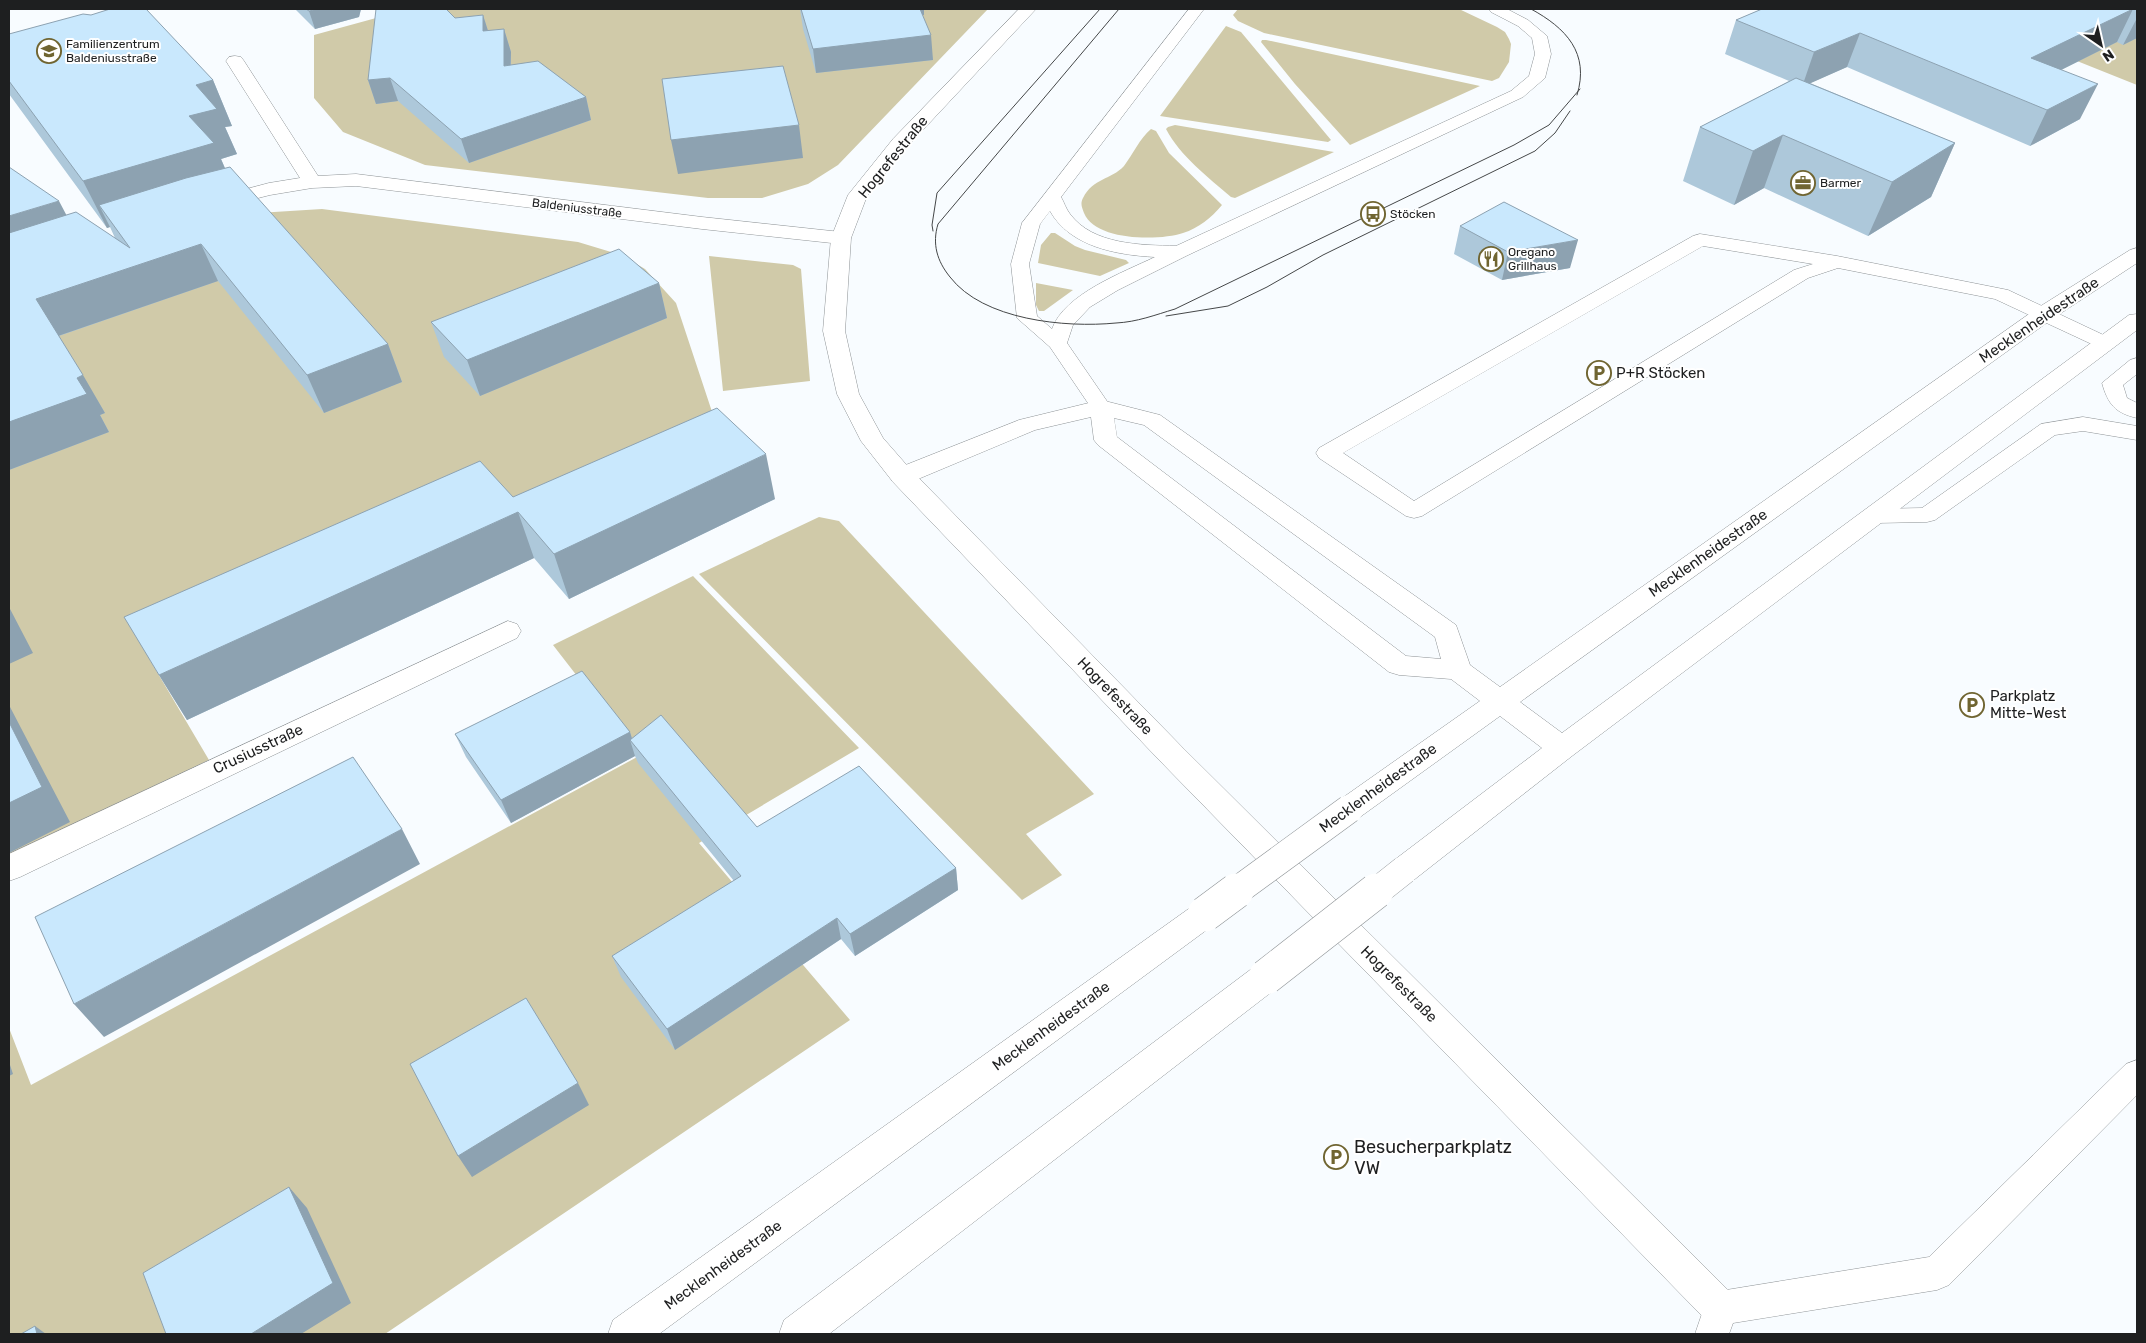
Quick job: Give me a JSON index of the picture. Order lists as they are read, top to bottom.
{
  "streets": {
    "main road": [
      "Hogrefestraße",
      "Baldeniusstraße",
      "Mecklenheidestraße",
      "Crusiusstraße"
    ]
  },
  "crossings": [
    ["Hogrefestraße", "Baldeniusstraße"]
  ],
  "places": {
    "school or university": ["Familienzentrum Baldeniusstraße"],
    "office": ["Barmer"],
    "bus stop": ["Stöcken"],
    "restaurant": ["Oregano Grillhaus"],
    "parking": ["P+R Stöcken", "Parkplatz Mitte-West", "Besucherparkplatz VW"]
  },
  "north": "bottom right"
}
